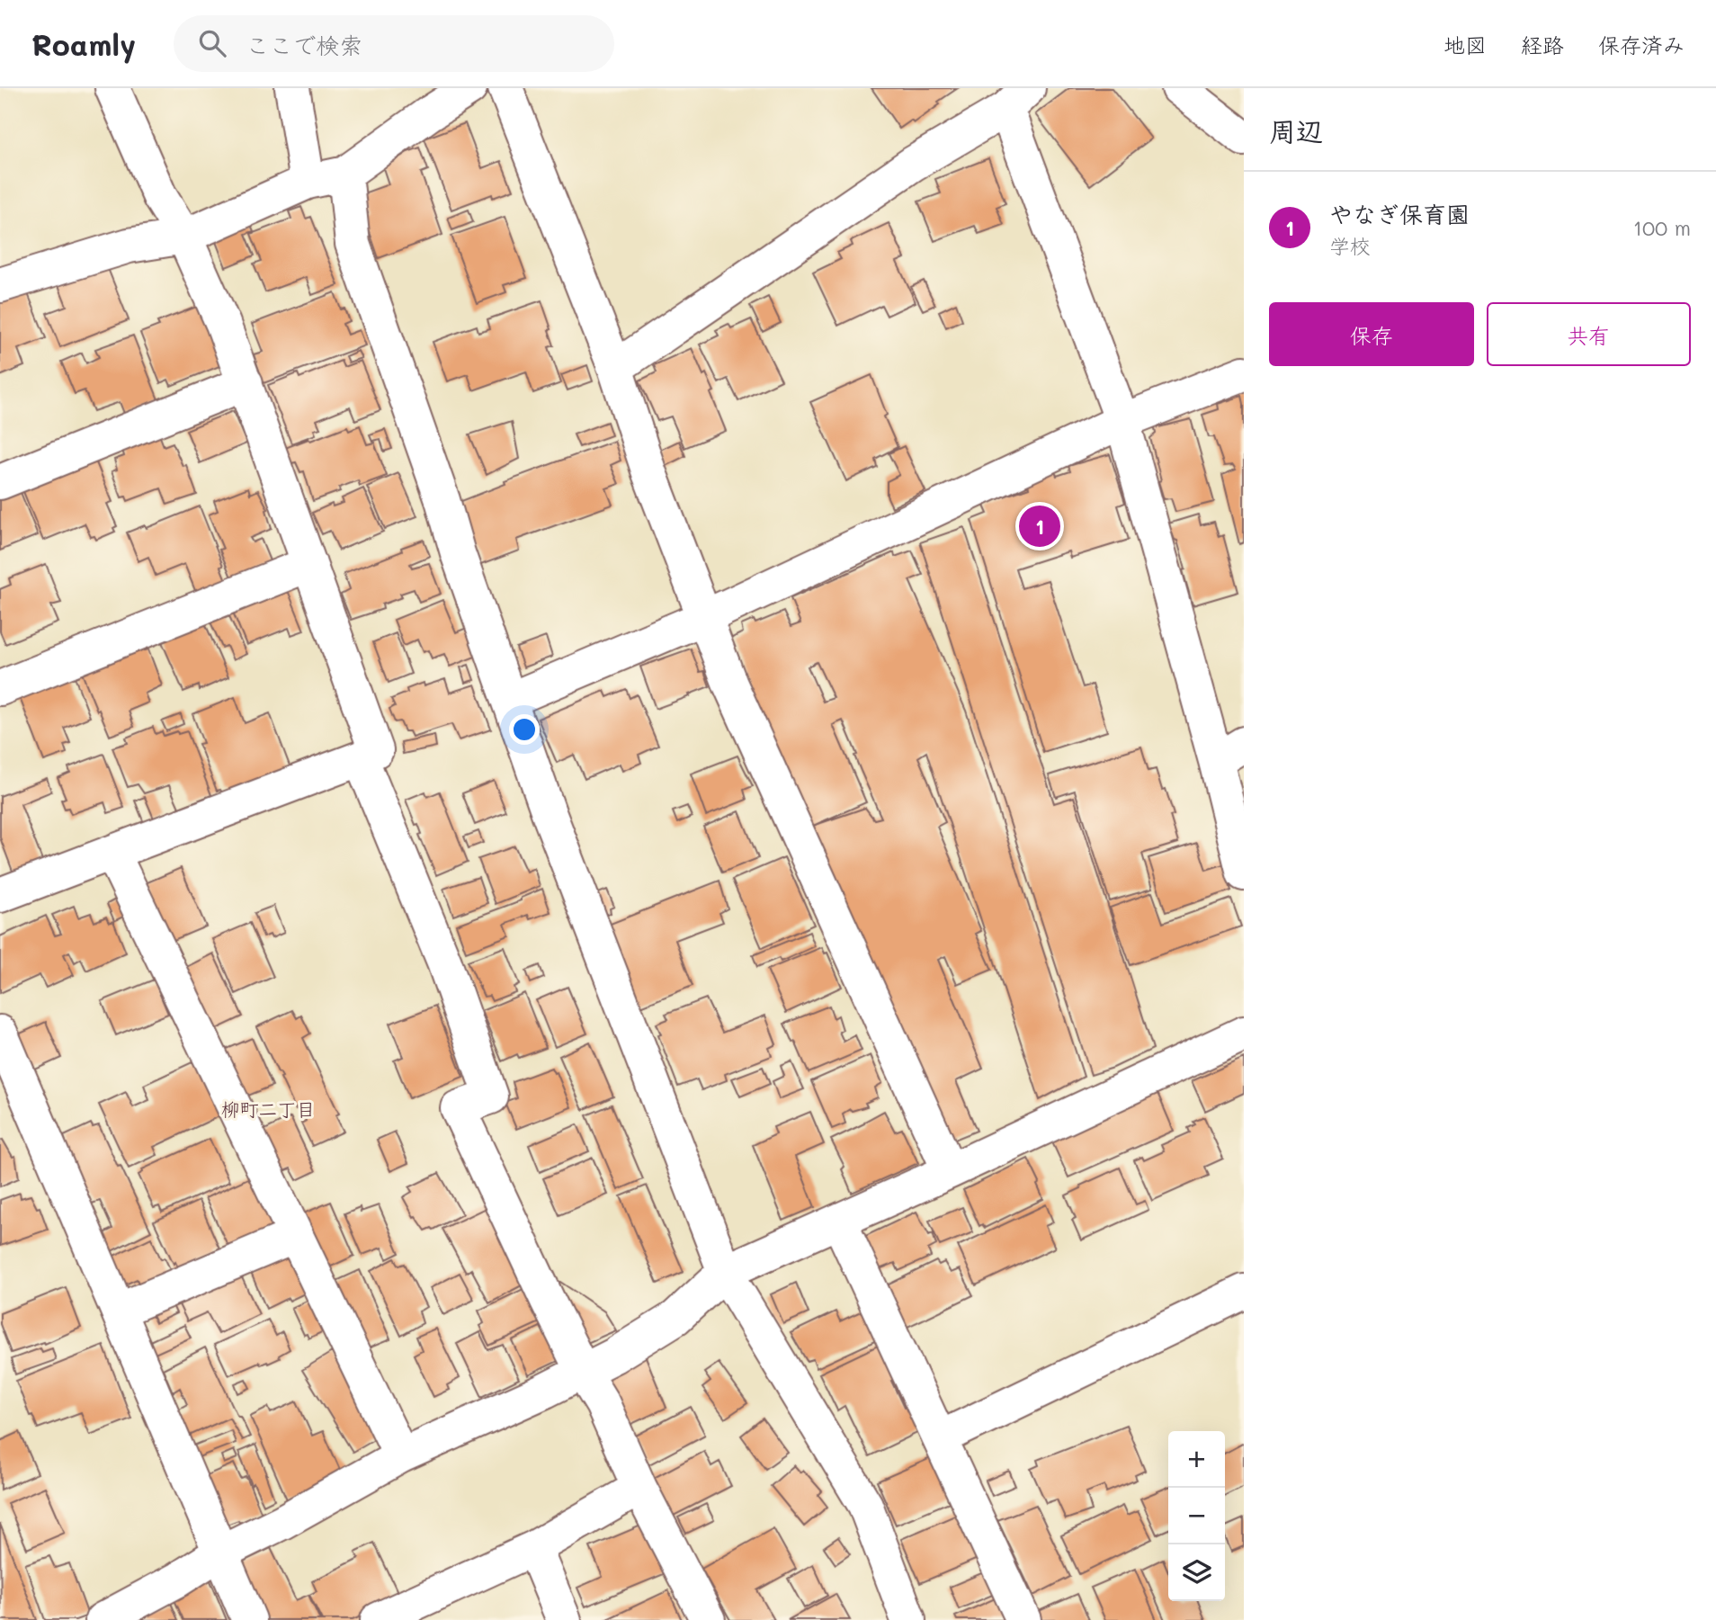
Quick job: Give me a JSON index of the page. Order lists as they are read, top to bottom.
{
  "districts": ["柳町二丁目"],
  "page": {
    "header": "Roamly",
    "search": "ここで検索",
    "nav": ["地図", "経路", "保存済み"],
    "heading": "周辺",
    "list": [
      {
        "mark": "1",
        "name": "やなぎ保育園",
        "note": "学校",
        "value": "100 m"
      }
    ],
    "buttons": ["保存", "共有"],
    "pins": "1",
    "map_buttons": ["+", "−"]
  }
}
